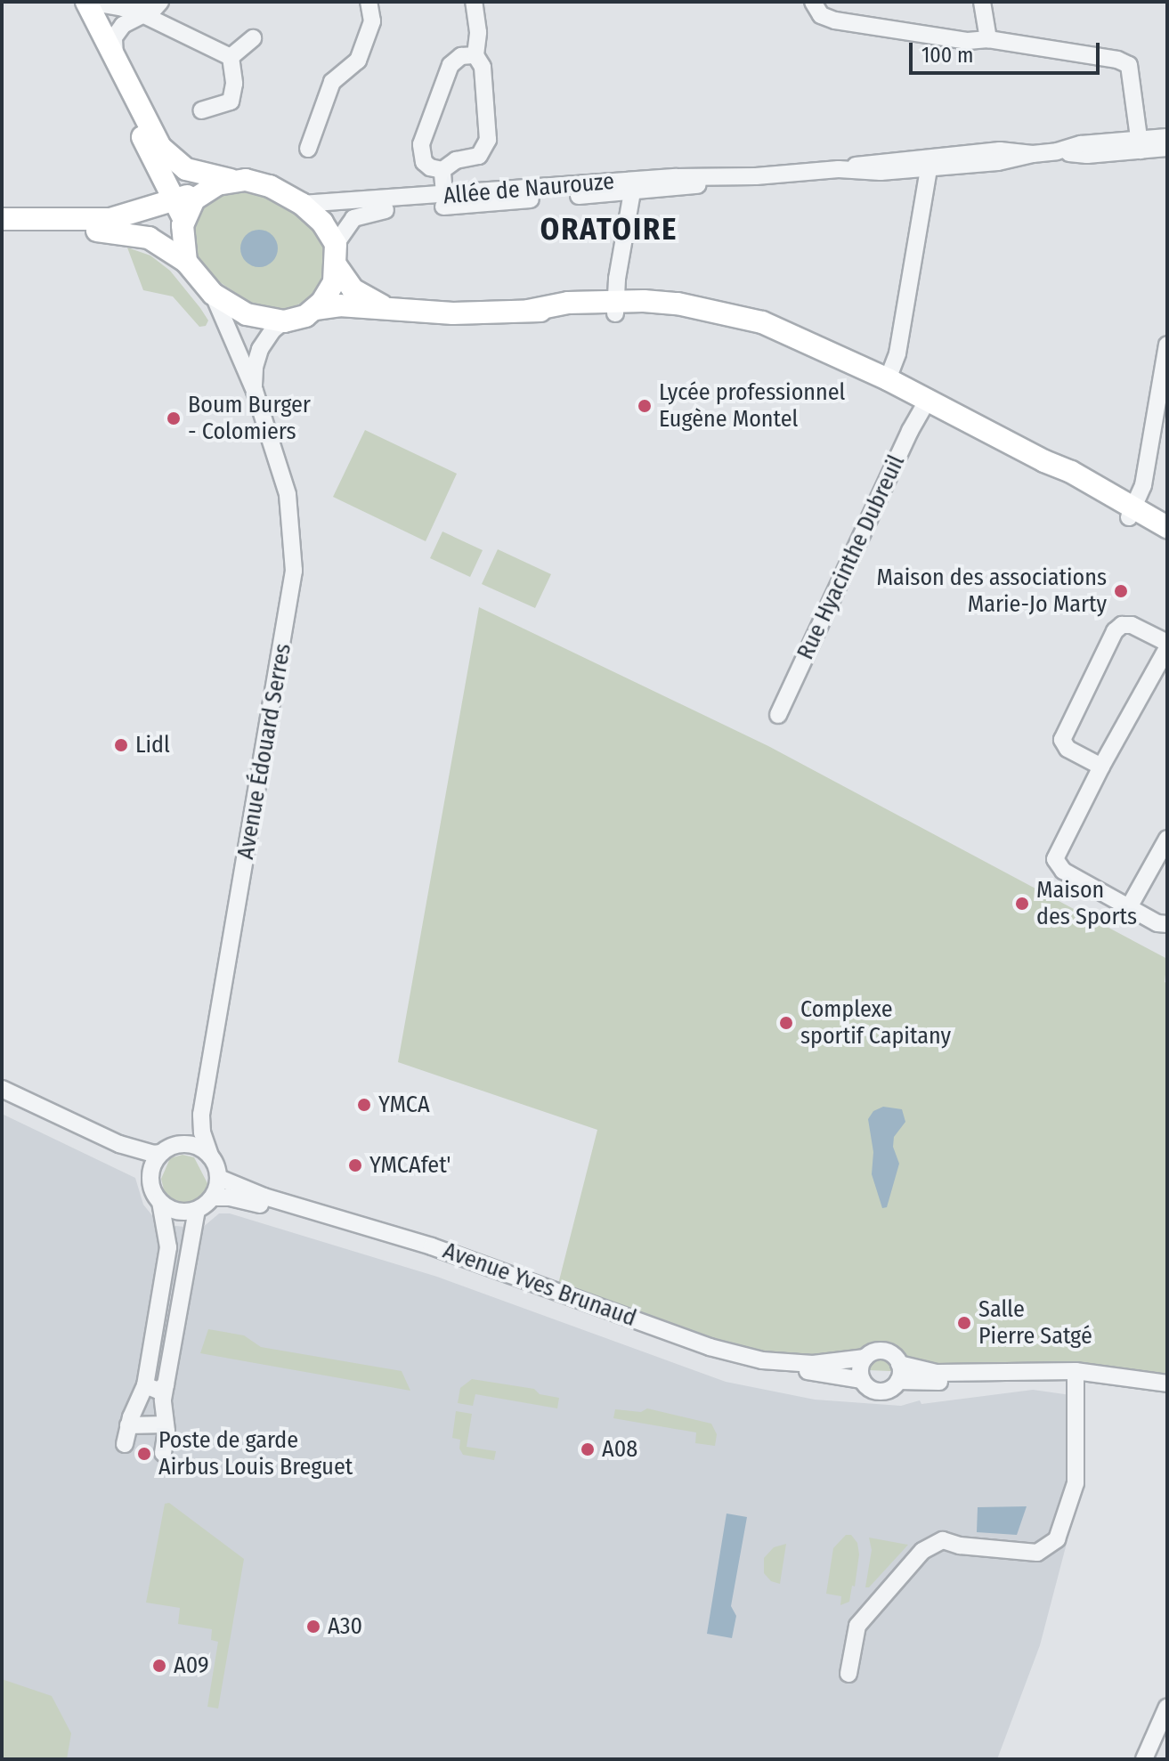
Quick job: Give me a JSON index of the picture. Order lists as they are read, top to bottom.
{
  "streets": {
    "street": [
      "Allée de Naurouze",
      "Rue Hyacinthe Dubreuil",
      "Avenue Édouard Serres",
      "Avenue Yves Brunaud"
    ]
  },
  "crossings": [
    ["Allée de Naurouze", "Avenue Édouard Serres"],
    ["Avenue Édouard Serres", "Avenue Yves Brunaud"]
  ],
  "districts": ["ORATOIRE"],
  "places": [
    "Lycée professionnel Eugène Montel",
    "Boum Burger - Colomiers",
    "Maison des associations Marie-Jo Marty",
    "Lidl",
    "Maison des Sports",
    "Complexe sportif Capitany",
    "YMCA",
    "YMCAfet'",
    "Salle Pierre Satgé",
    "A08",
    "Poste de garde Airbus Louis Breguet",
    "A30",
    "A09"
  ],
  "scale_bar": "100 m"
}
